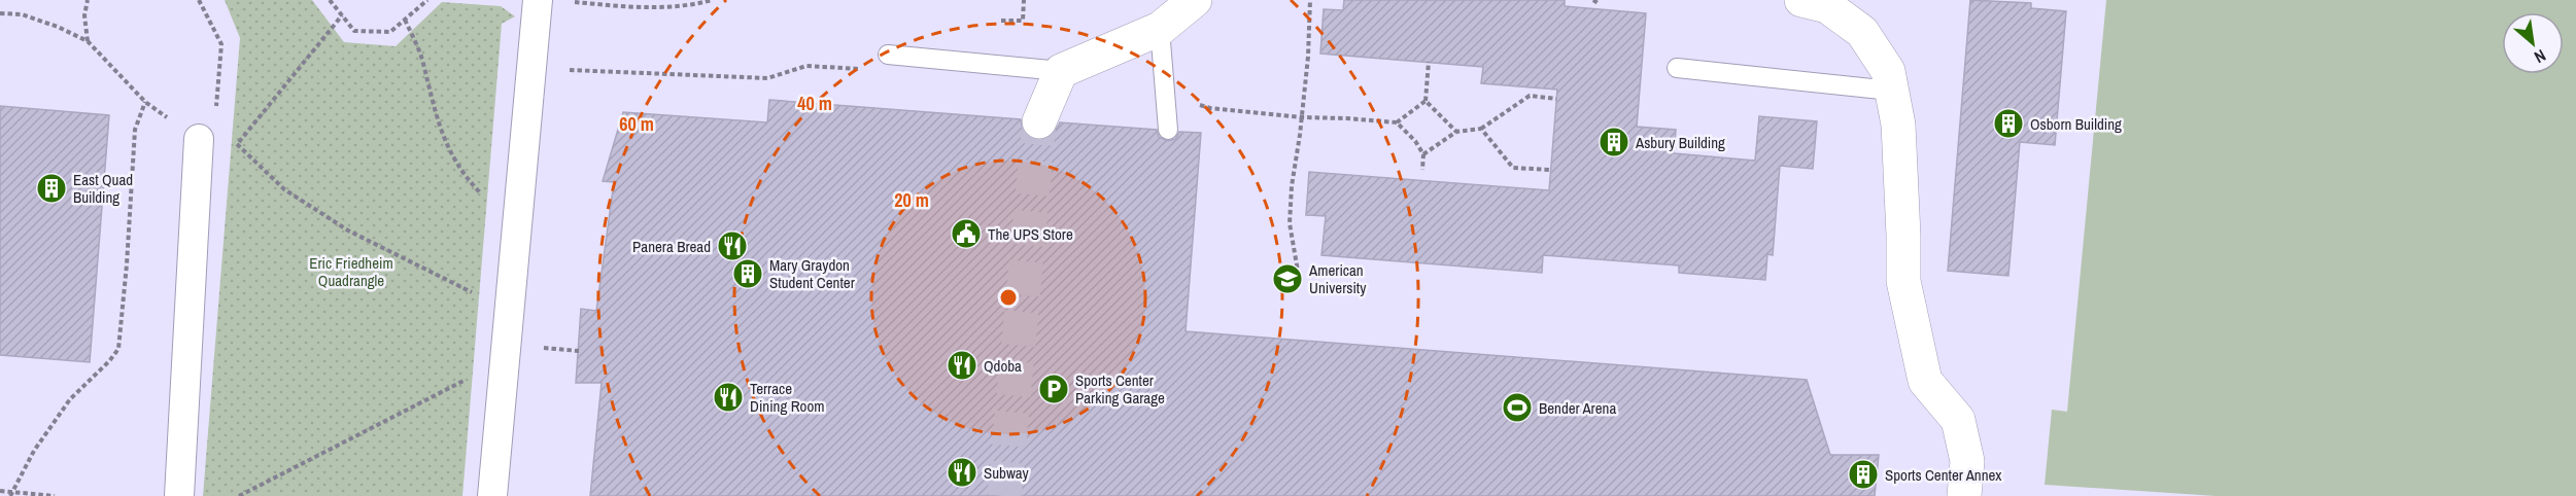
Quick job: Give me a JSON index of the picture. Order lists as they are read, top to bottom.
{
  "parks": ["Eric Friedheim Quadrangle"],
  "places": {
    "building": [
      "Osborn Building",
      "Asbury Building",
      "East Quad Building",
      "Mary Graydon Student Center",
      "Sports Center Annex"
    ],
    "public building": ["The UPS Store"],
    "restaurant": [
      "Panera Bread",
      "Qdoba",
      "Terrace Dining Room",
      "Subway"
    ],
    "school or university": ["American University"],
    "parking": ["Sports Center Parking Garage"],
    "sports": ["Bender Arena"]
  },
  "north": "bottom right",
  "rings": ["40 m", "60 m", "20 m"]
}
